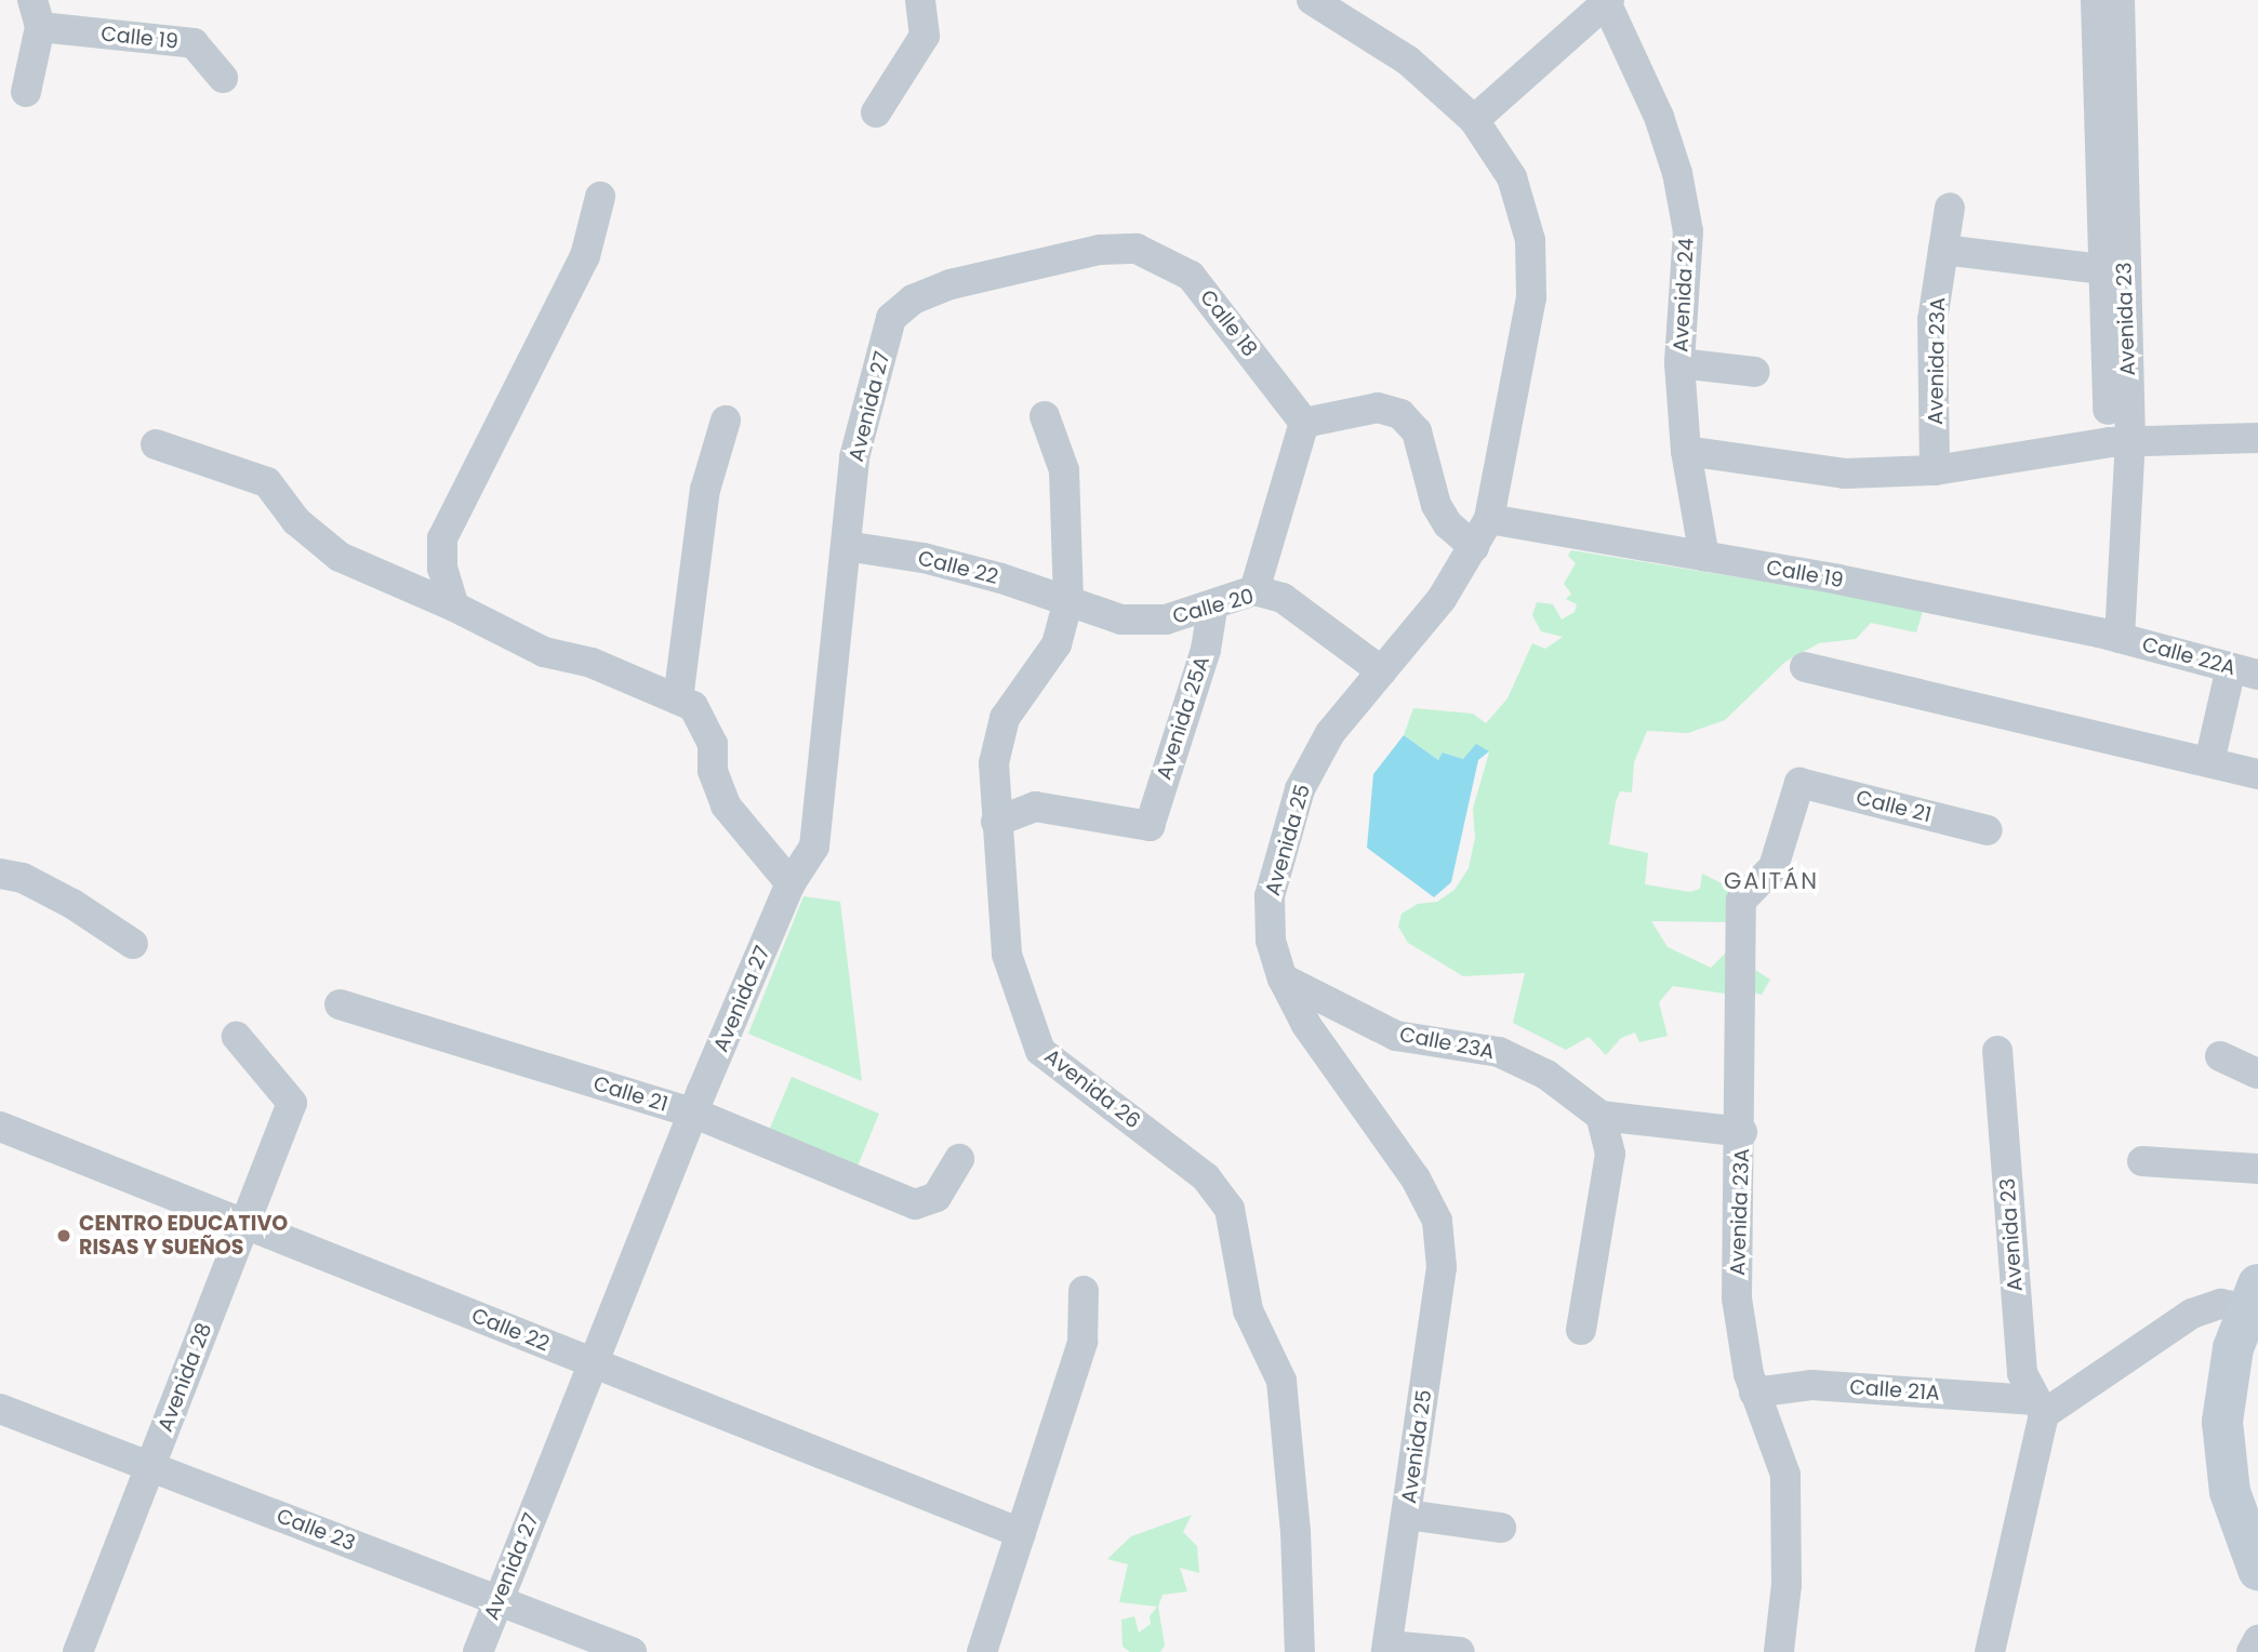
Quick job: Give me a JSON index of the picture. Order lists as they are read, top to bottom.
{
  "streets": {
    "street": [
      "Calle 19",
      "Avenida 24",
      "Avenida 23",
      "Calle 18",
      "Avenida 23A",
      "Avenida 27",
      "Calle 22",
      "Calle 20",
      "Calle 22A",
      "Avenida 25A",
      "Calle 21",
      "Avenida 25",
      "Calle 23A",
      "Avenida 26",
      "Avenida 28",
      "Calle 21A",
      "Calle 23"
    ]
  },
  "crossings": [
    ["Calle 19", "Avenida 24"],
    ["Calle 19", "Avenida 23"],
    ["Calle 19", "Calle 22A"],
    ["Calle 19", "Avenida 25"],
    ["Avenida 23", "Calle 22A"],
    ["Avenida 23", "Calle 21A"],
    ["Calle 18", "Avenida 27"],
    ["Avenida 23A", "Calle 21"],
    ["Avenida 23A", "Calle 21A"],
    ["Avenida 27", "Calle 22"],
    ["Avenida 27", "Calle 21"],
    ["Avenida 27", "Calle 23"],
    ["Calle 22", "Calle 20"],
    ["Calle 22", "Avenida 26"],
    ["Calle 22", "Avenida 28"],
    ["Calle 20", "Avenida 25A"],
    ["Calle 20", "Avenida 25"],
    ["Calle 20", "Avenida 26"],
    ["Avenida 25A", "Avenida 26"],
    ["Avenida 25", "Calle 23A"],
    ["Avenida 28", "Calle 23"]
  ],
  "districts": ["GAITÁN"],
  "places": ["CENTRO EDUCATIVO RISAS Y SUEÑOS"]
}
